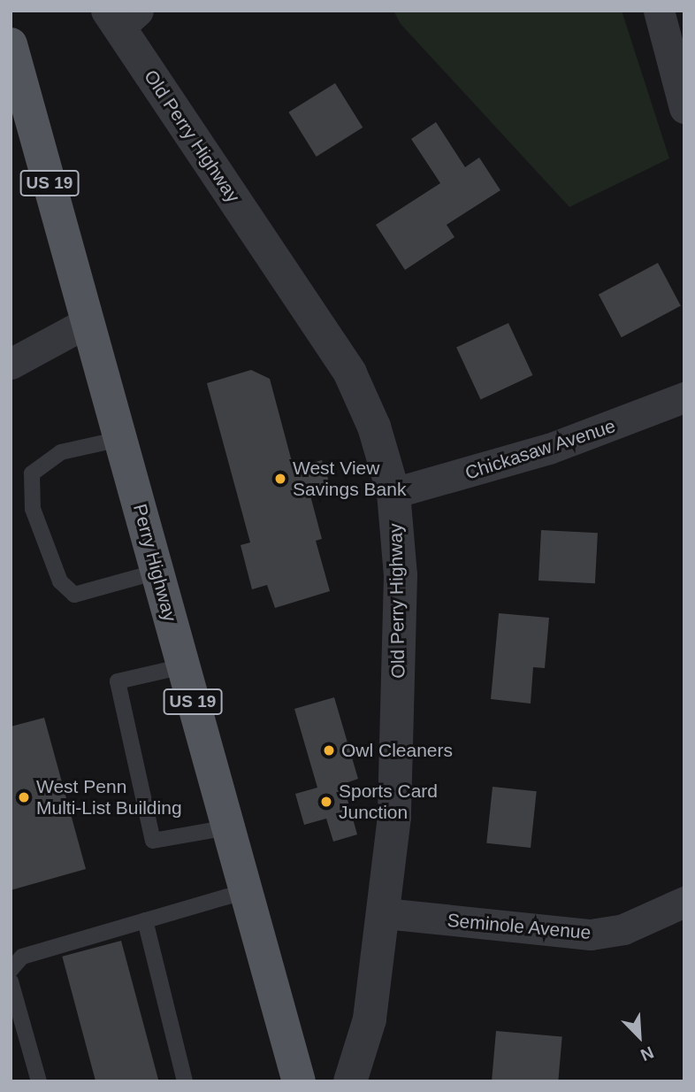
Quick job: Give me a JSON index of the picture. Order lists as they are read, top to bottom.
{
  "streets": {
    "main road": ["US 19", "Perry Highway"],
    "street": ["Old Perry Highway", "Chickasaw Avenue", "Seminole Avenue"]
  },
  "crossings": [
    ["Old Perry Highway", "Chickasaw Avenue"],
    ["Old Perry Highway", "Seminole Avenue"]
  ],
  "places": [
    "West View Savings Bank",
    "Owl Cleaners",
    "West Penn Multi-List Building",
    "Sports Card Junction"
  ],
  "north": "bottom right"
}
